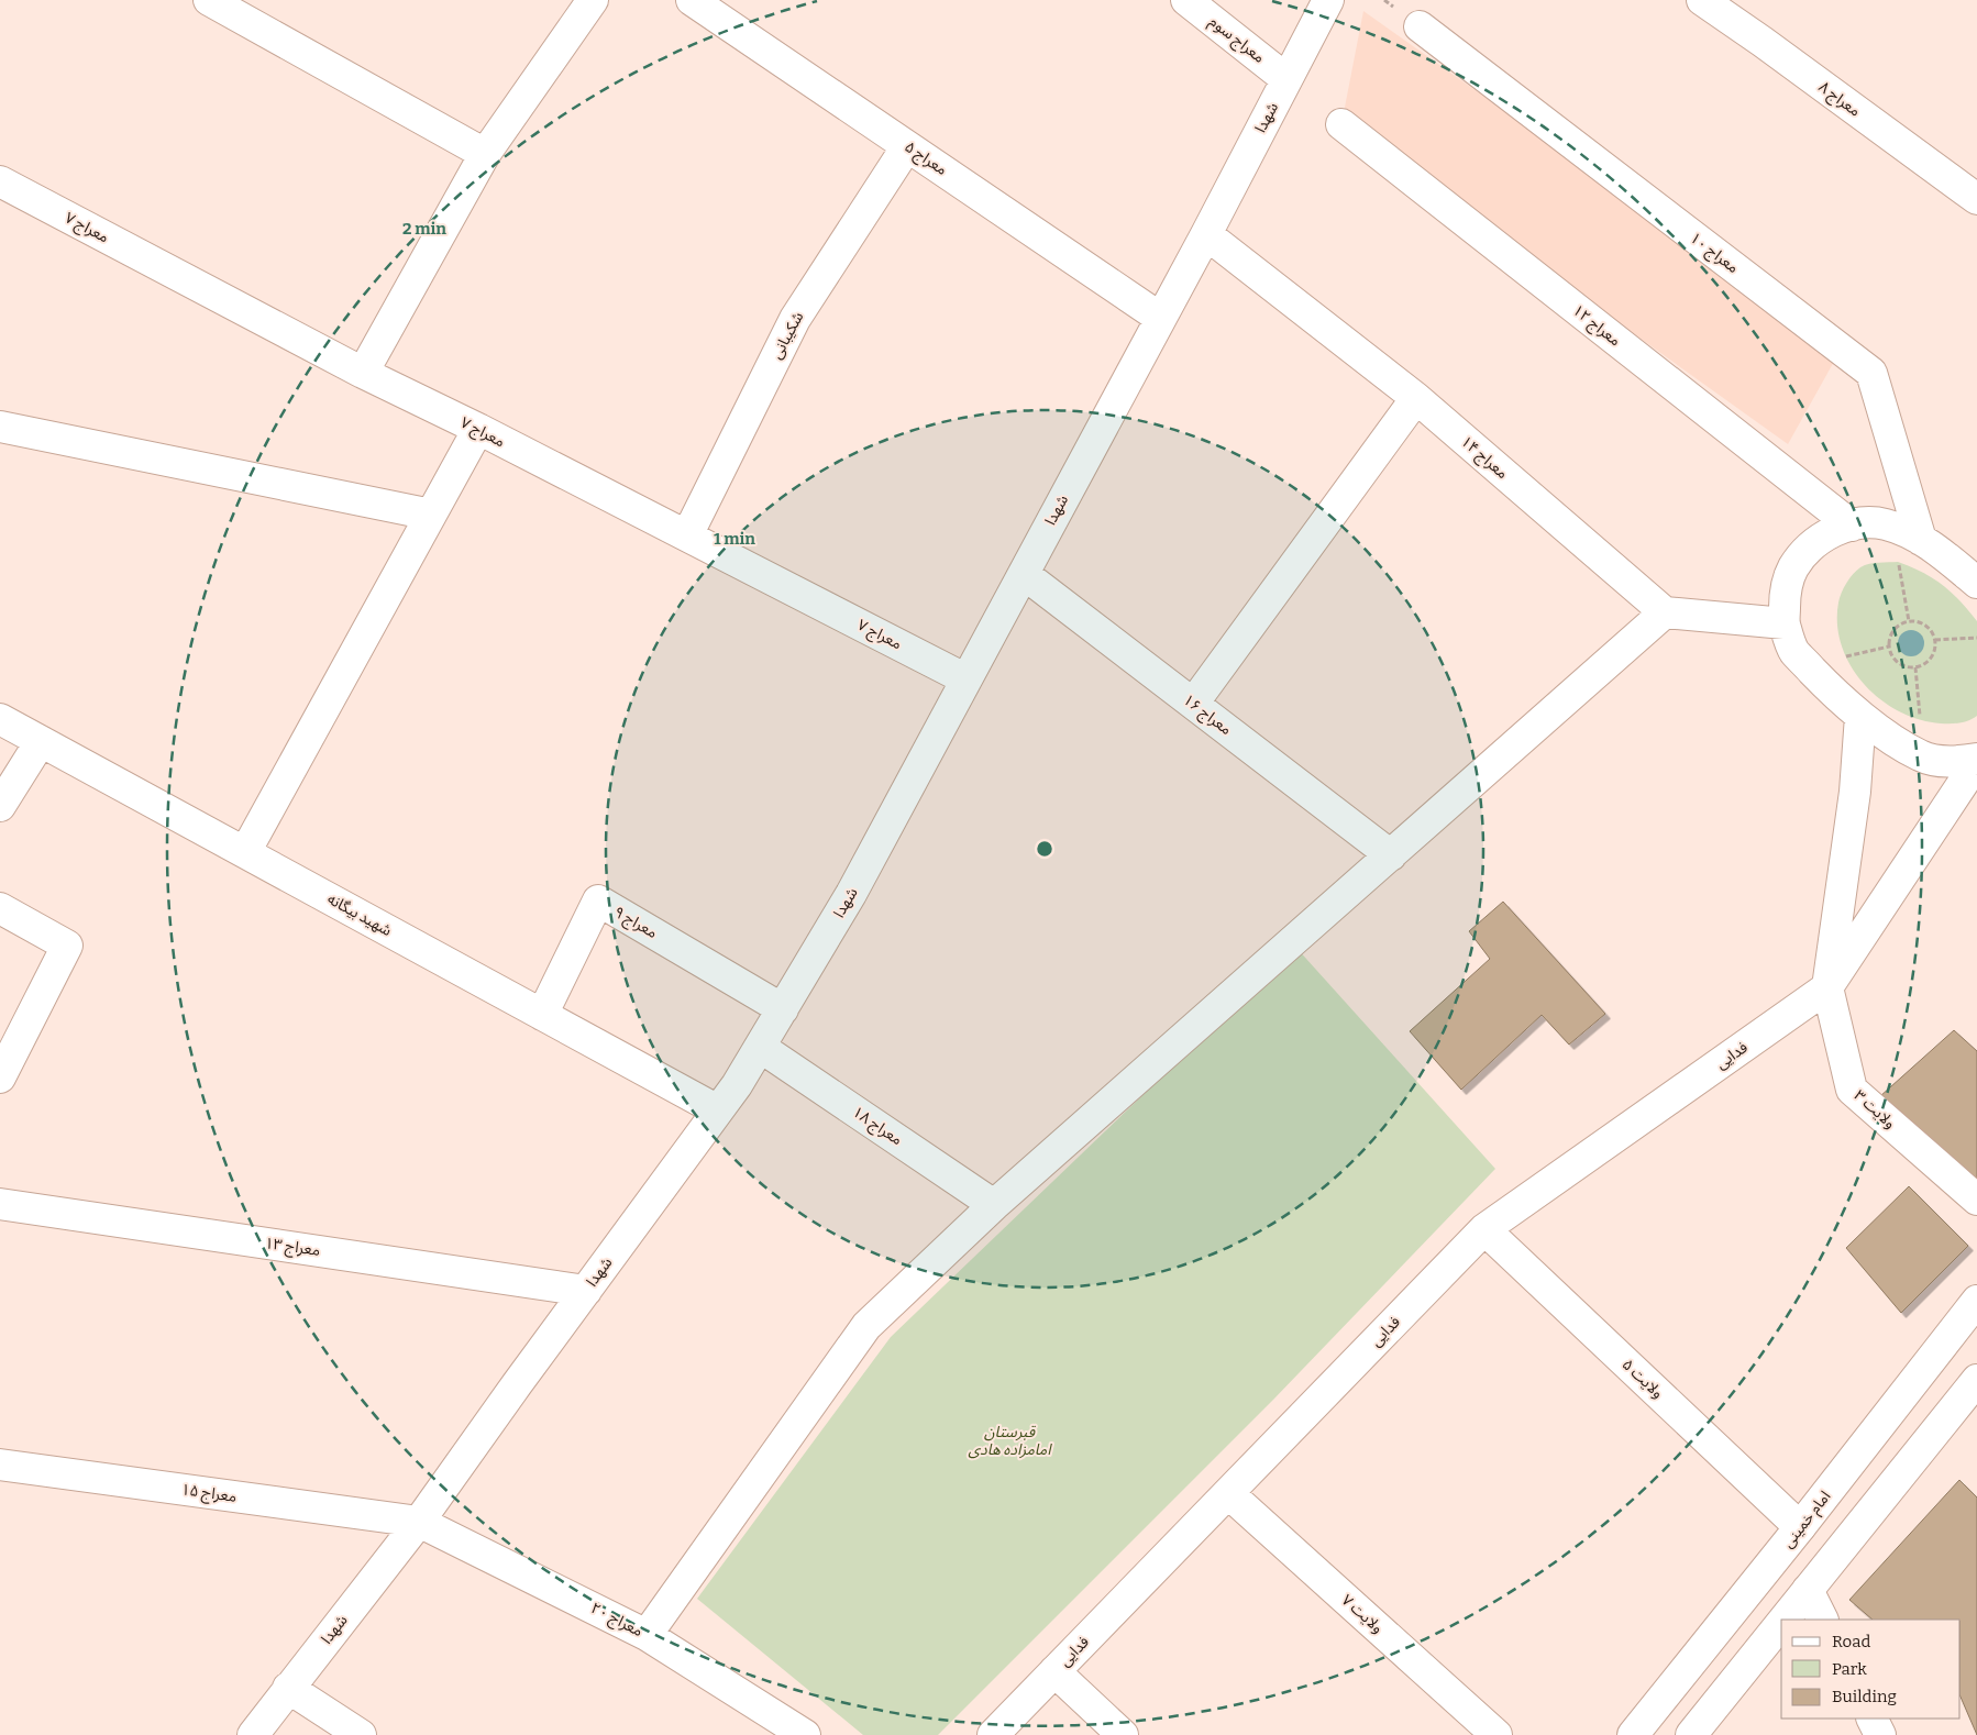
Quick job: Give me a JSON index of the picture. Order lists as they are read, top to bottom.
{
  "streets": {
    "street": [
      "معراج سوم",
      "معراج ۸",
      "شهدا",
      "معراج ۵",
      "معراج ۷",
      "معراج ۱۰",
      "معراج ۱۲",
      "شکیبانی",
      "معراج ۱۴",
      "معراج ۱۶",
      "شهید بیگانه",
      "معراج ۹",
      "فدایی",
      "ولایت ۳",
      "معراج ۱۸",
      "معراج ۱۳",
      "ولایت ۵",
      "معراج ۱۵",
      "امام خمینی",
      "ولایت ۷",
      "معراج ۲۰"
    ]
  },
  "crossings": [
    ["معراج سوم", "شهدا"],
    ["شهدا", "معراج ۵"],
    ["شهدا", "معراج ۷"],
    ["شهدا", "معراج ۱۴"],
    ["شهدا", "معراج ۱۶"],
    ["شهدا", "شهید بیگانه"],
    ["شهدا", "معراج ۹"],
    ["شهدا", "معراج ۱۸"],
    ["شهدا", "معراج ۱۳"],
    ["شهدا", "معراج ۱۵"],
    ["شهدا", "معراج ۲۰"],
    ["معراج ۵", "شکیبانی"],
    ["معراج ۷", "شکیبانی"],
    ["شهید بیگانه", "معراج ۹"],
    ["فدایی", "ولایت ۳"],
    ["فدایی", "ولایت ۵"],
    ["فدایی", "ولایت ۷"],
    ["ولایت ۵", "امام خمینی"],
    ["معراج ۱۵", "معراج ۲۰"]
  ],
  "parks": ["قبرستان امامزاده هادی"],
  "legend": ["Road", "Park", "Building"],
  "rings": ["2 min", "1 min"]
}
